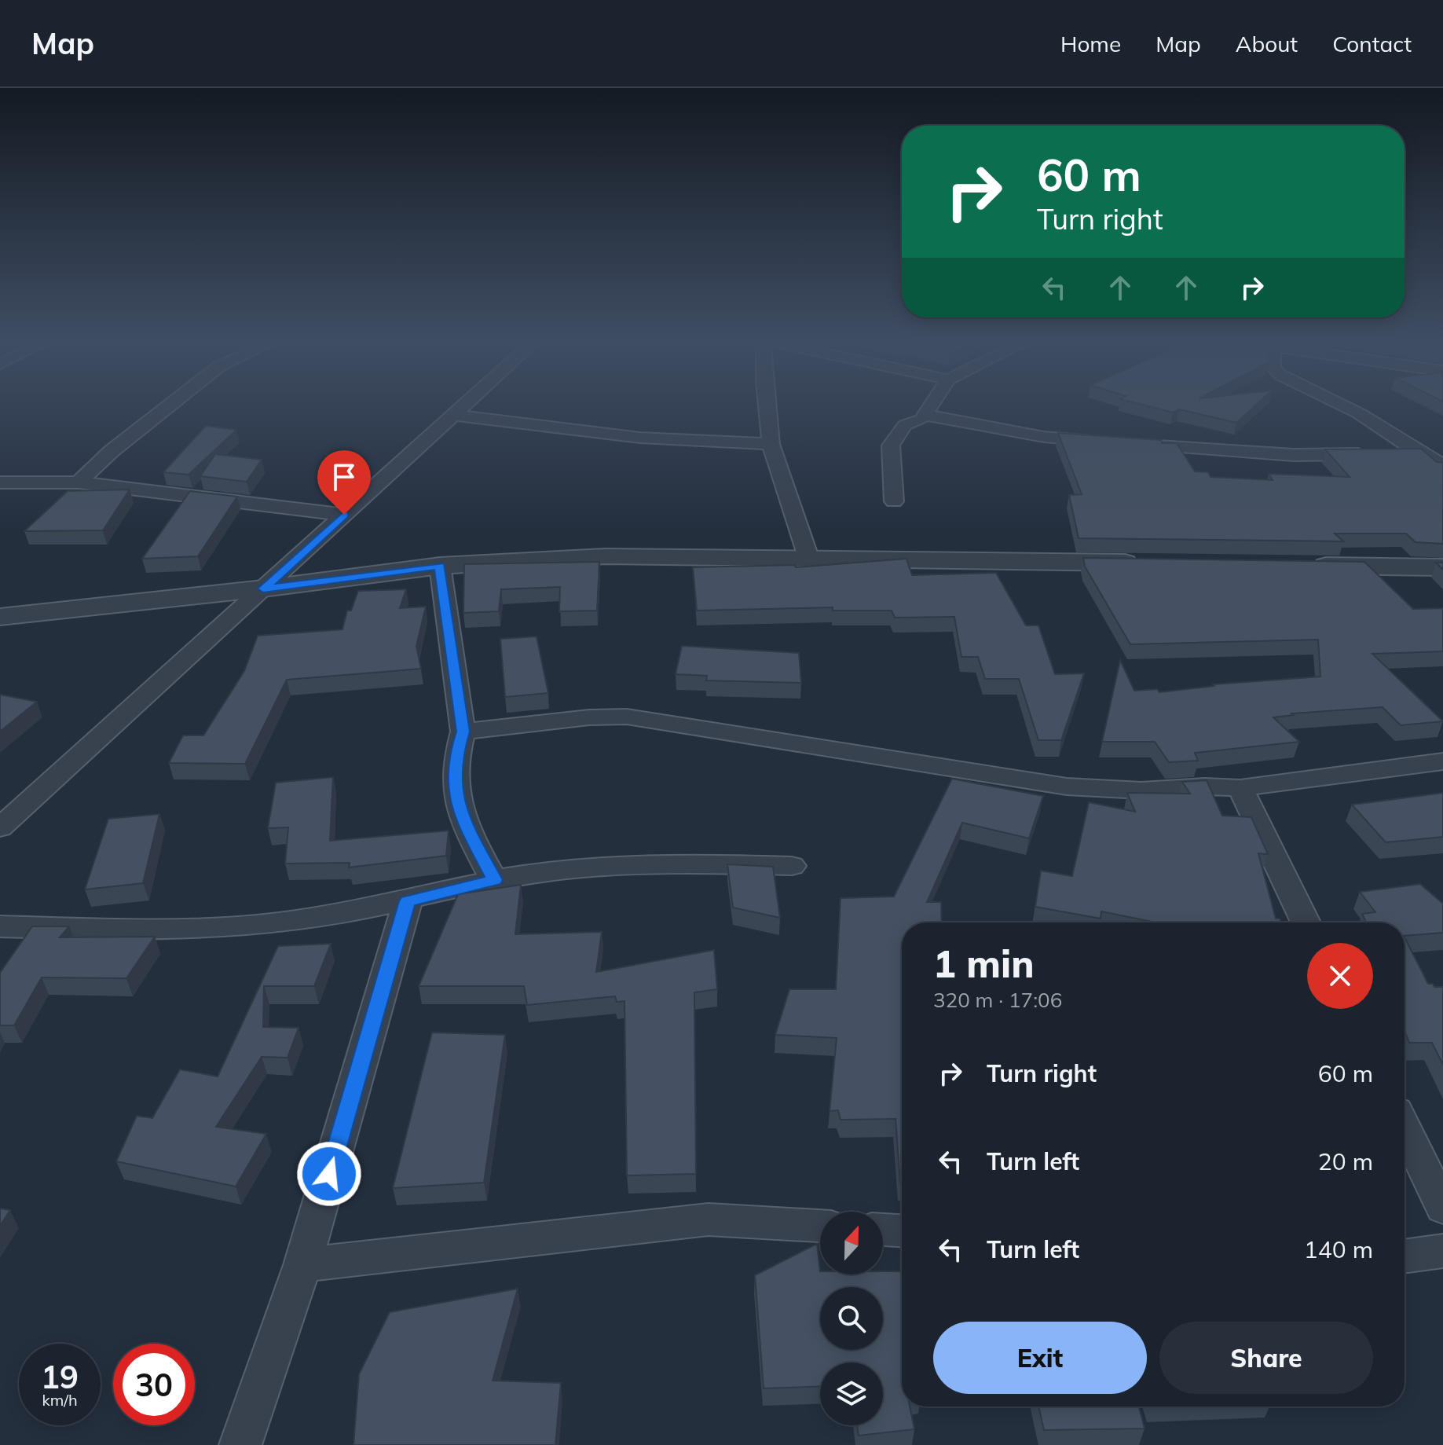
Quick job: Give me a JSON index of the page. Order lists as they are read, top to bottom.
{
  "north": "top",
  "page": {
    "header": "Map",
    "nav": [
      "Home",
      "Map",
      "About",
      "Contact"
    ],
    "turn": ["60 m", "Turn right"],
    "heading": ["1 min", "320 m · 17:06"],
    "list": [
      {
        "name": "Turn right",
        "value": "60 m"
      },
      {
        "name": "Turn left",
        "value": "20 m"
      },
      {
        "name": "Turn left",
        "value": "140 m"
      }
    ],
    "buttons": ["Exit", "Share"],
    "speed": "19 km/h",
    "limit": "30"
  }
}
